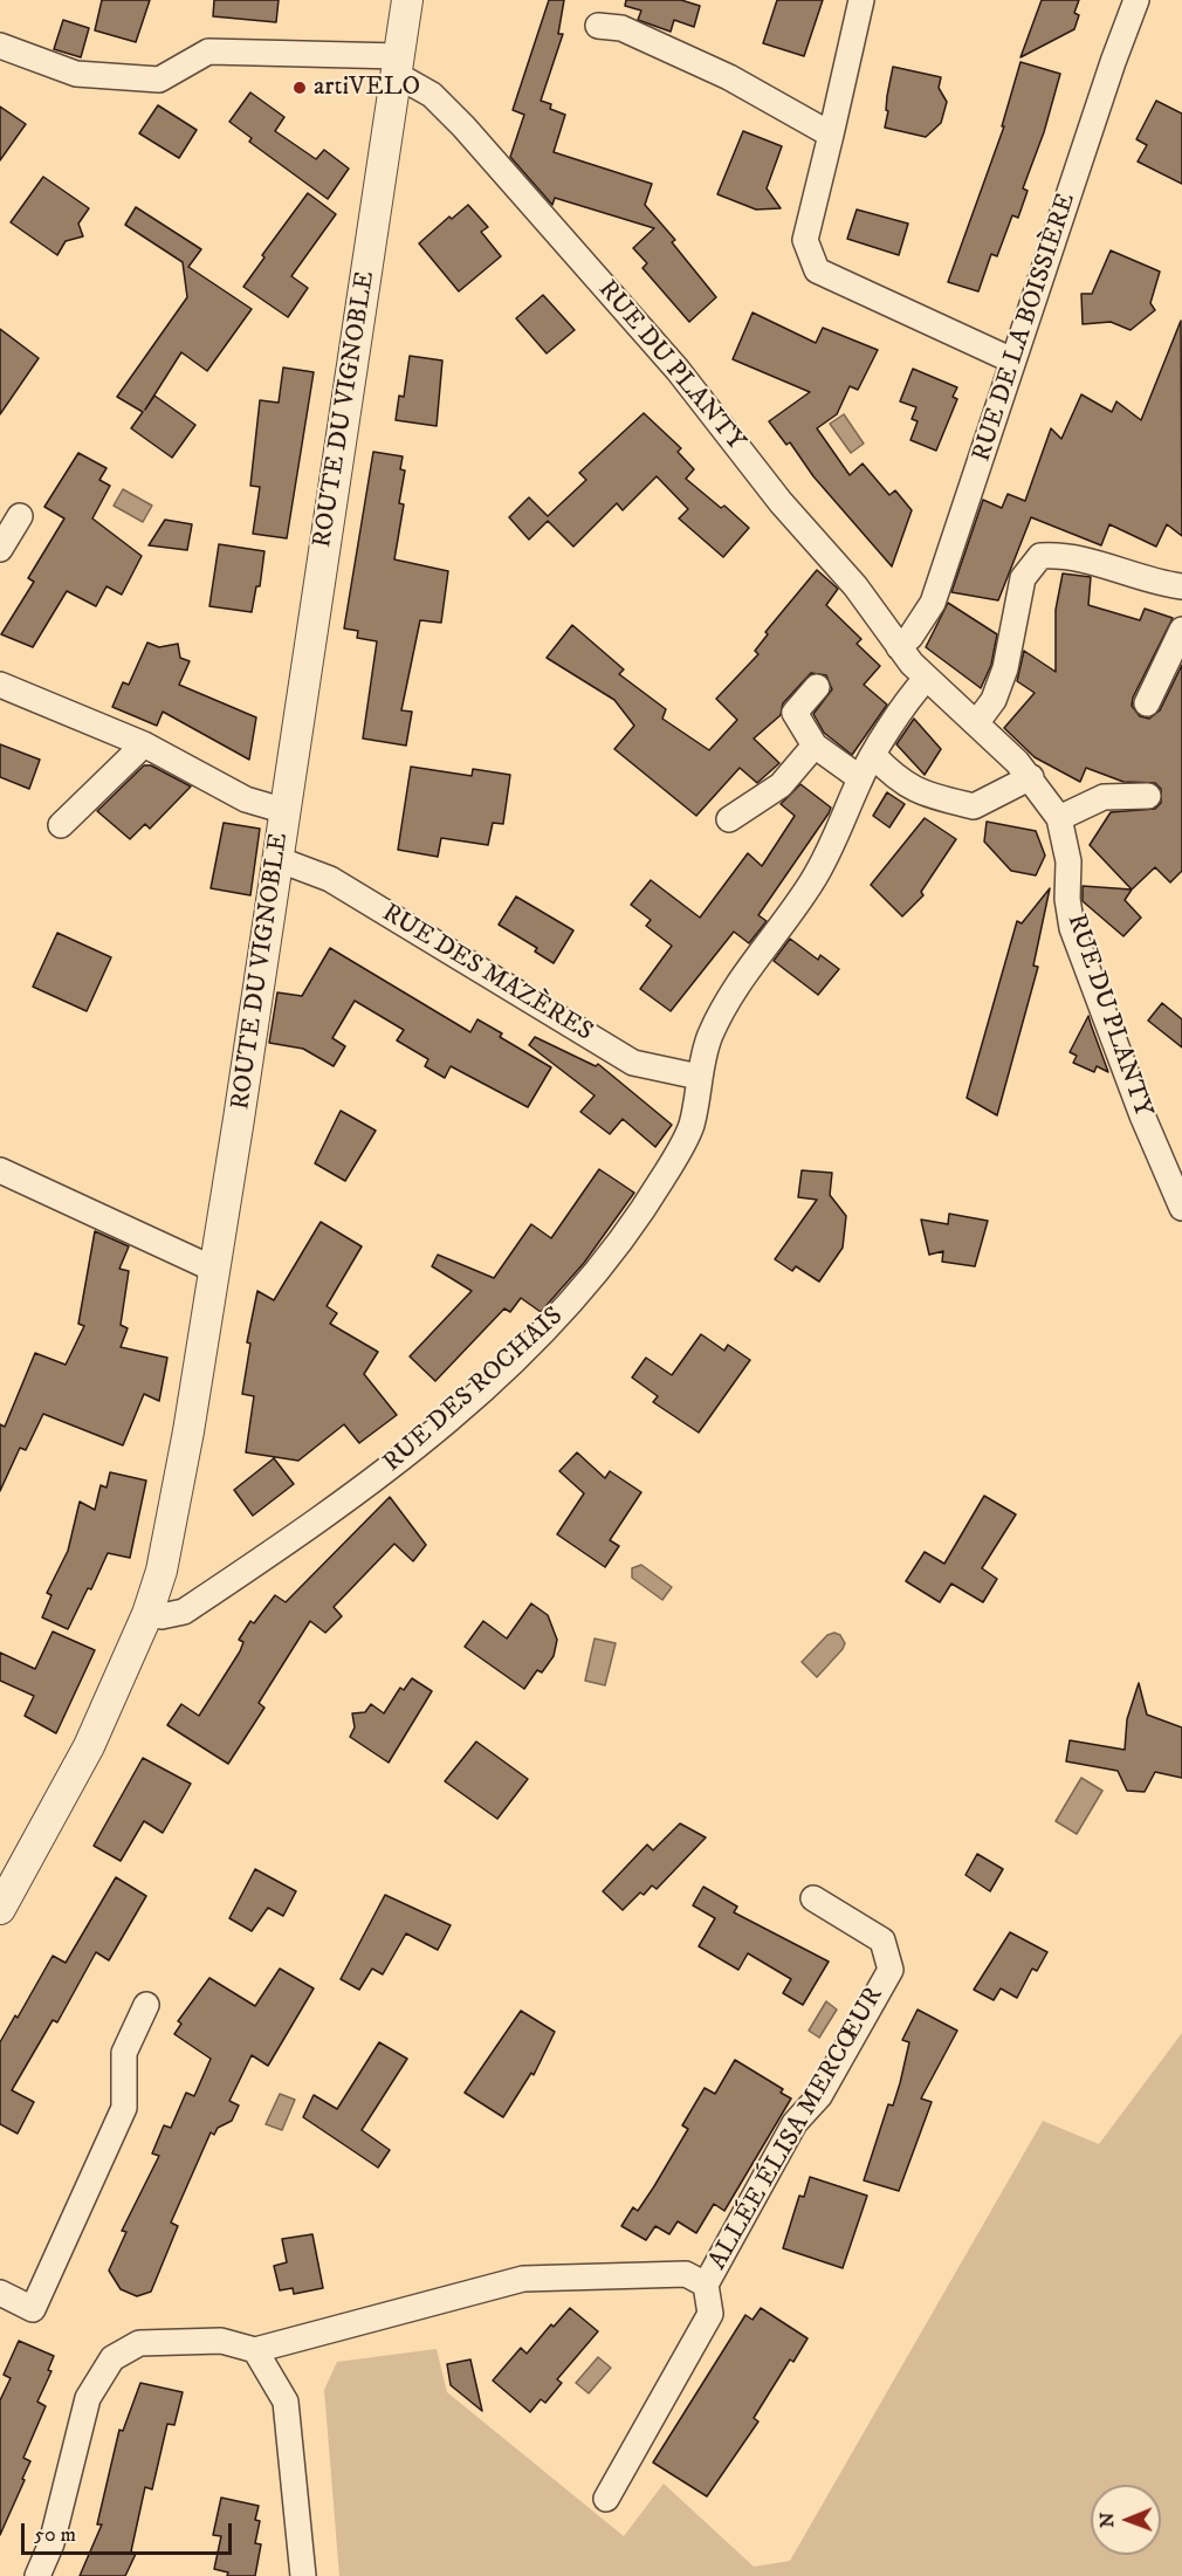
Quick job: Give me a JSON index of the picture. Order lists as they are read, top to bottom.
{
  "streets": {
    "street": [
      "RUE DE LA BOISSIÈRE",
      "RUE DU PLANTY",
      "ROUTE DU VIGNOBLE",
      "RUE DES MAZÈRES",
      "RUE DES ROCHAIS",
      "ALLÉE ÉLISA MERCŒUR"
    ]
  },
  "crossings": [
    ["RUE DE LA BOISSIÈRE", "RUE DU PLANTY"],
    ["RUE DU PLANTY", "ROUTE DU VIGNOBLE"],
    ["ROUTE DU VIGNOBLE", "RUE DES MAZÈRES"],
    ["ROUTE DU VIGNOBLE", "RUE DES ROCHAIS"],
    ["RUE DES MAZÈRES", "RUE DES ROCHAIS"]
  ],
  "places": ["artiVELO"],
  "scale_bar": "50 m",
  "north": "left"
}
